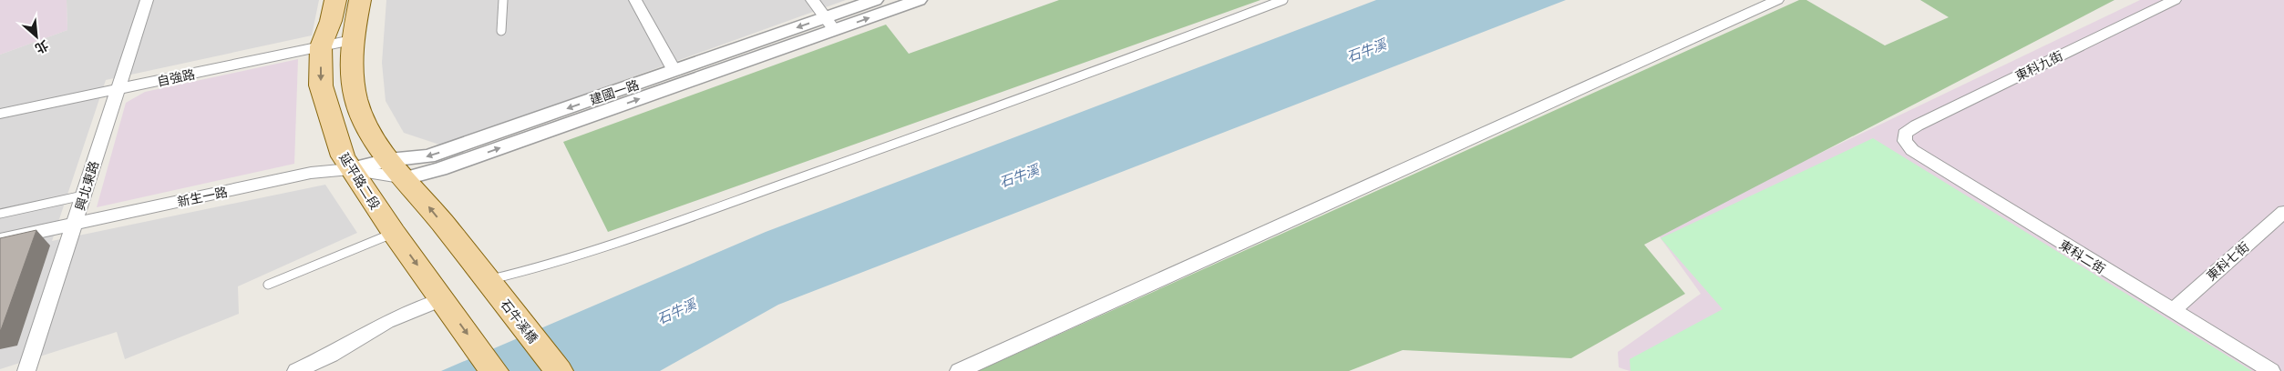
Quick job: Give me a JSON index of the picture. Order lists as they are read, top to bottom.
{
  "streets": {
    "main road": ["延平路二段", "石牛溪橋"],
    "street": [
      "東科九街",
      "自強路",
      "建國一路",
      "興北東路",
      "新生一路",
      "東科二街",
      "東科七街"
    ]
  },
  "crossings": [
    ["東科九街", "東科二街"],
    ["自強路", "延平路二段"],
    ["自強路", "興北東路"],
    ["建國一路", "延平路二段"],
    ["建國一路", "新生一路"],
    ["延平路二段", "新生一路"],
    ["興北東路", "新生一路"],
    ["東科二街", "東科七街"]
  ],
  "water": ["石牛溪"],
  "north": "bottom right"
}
